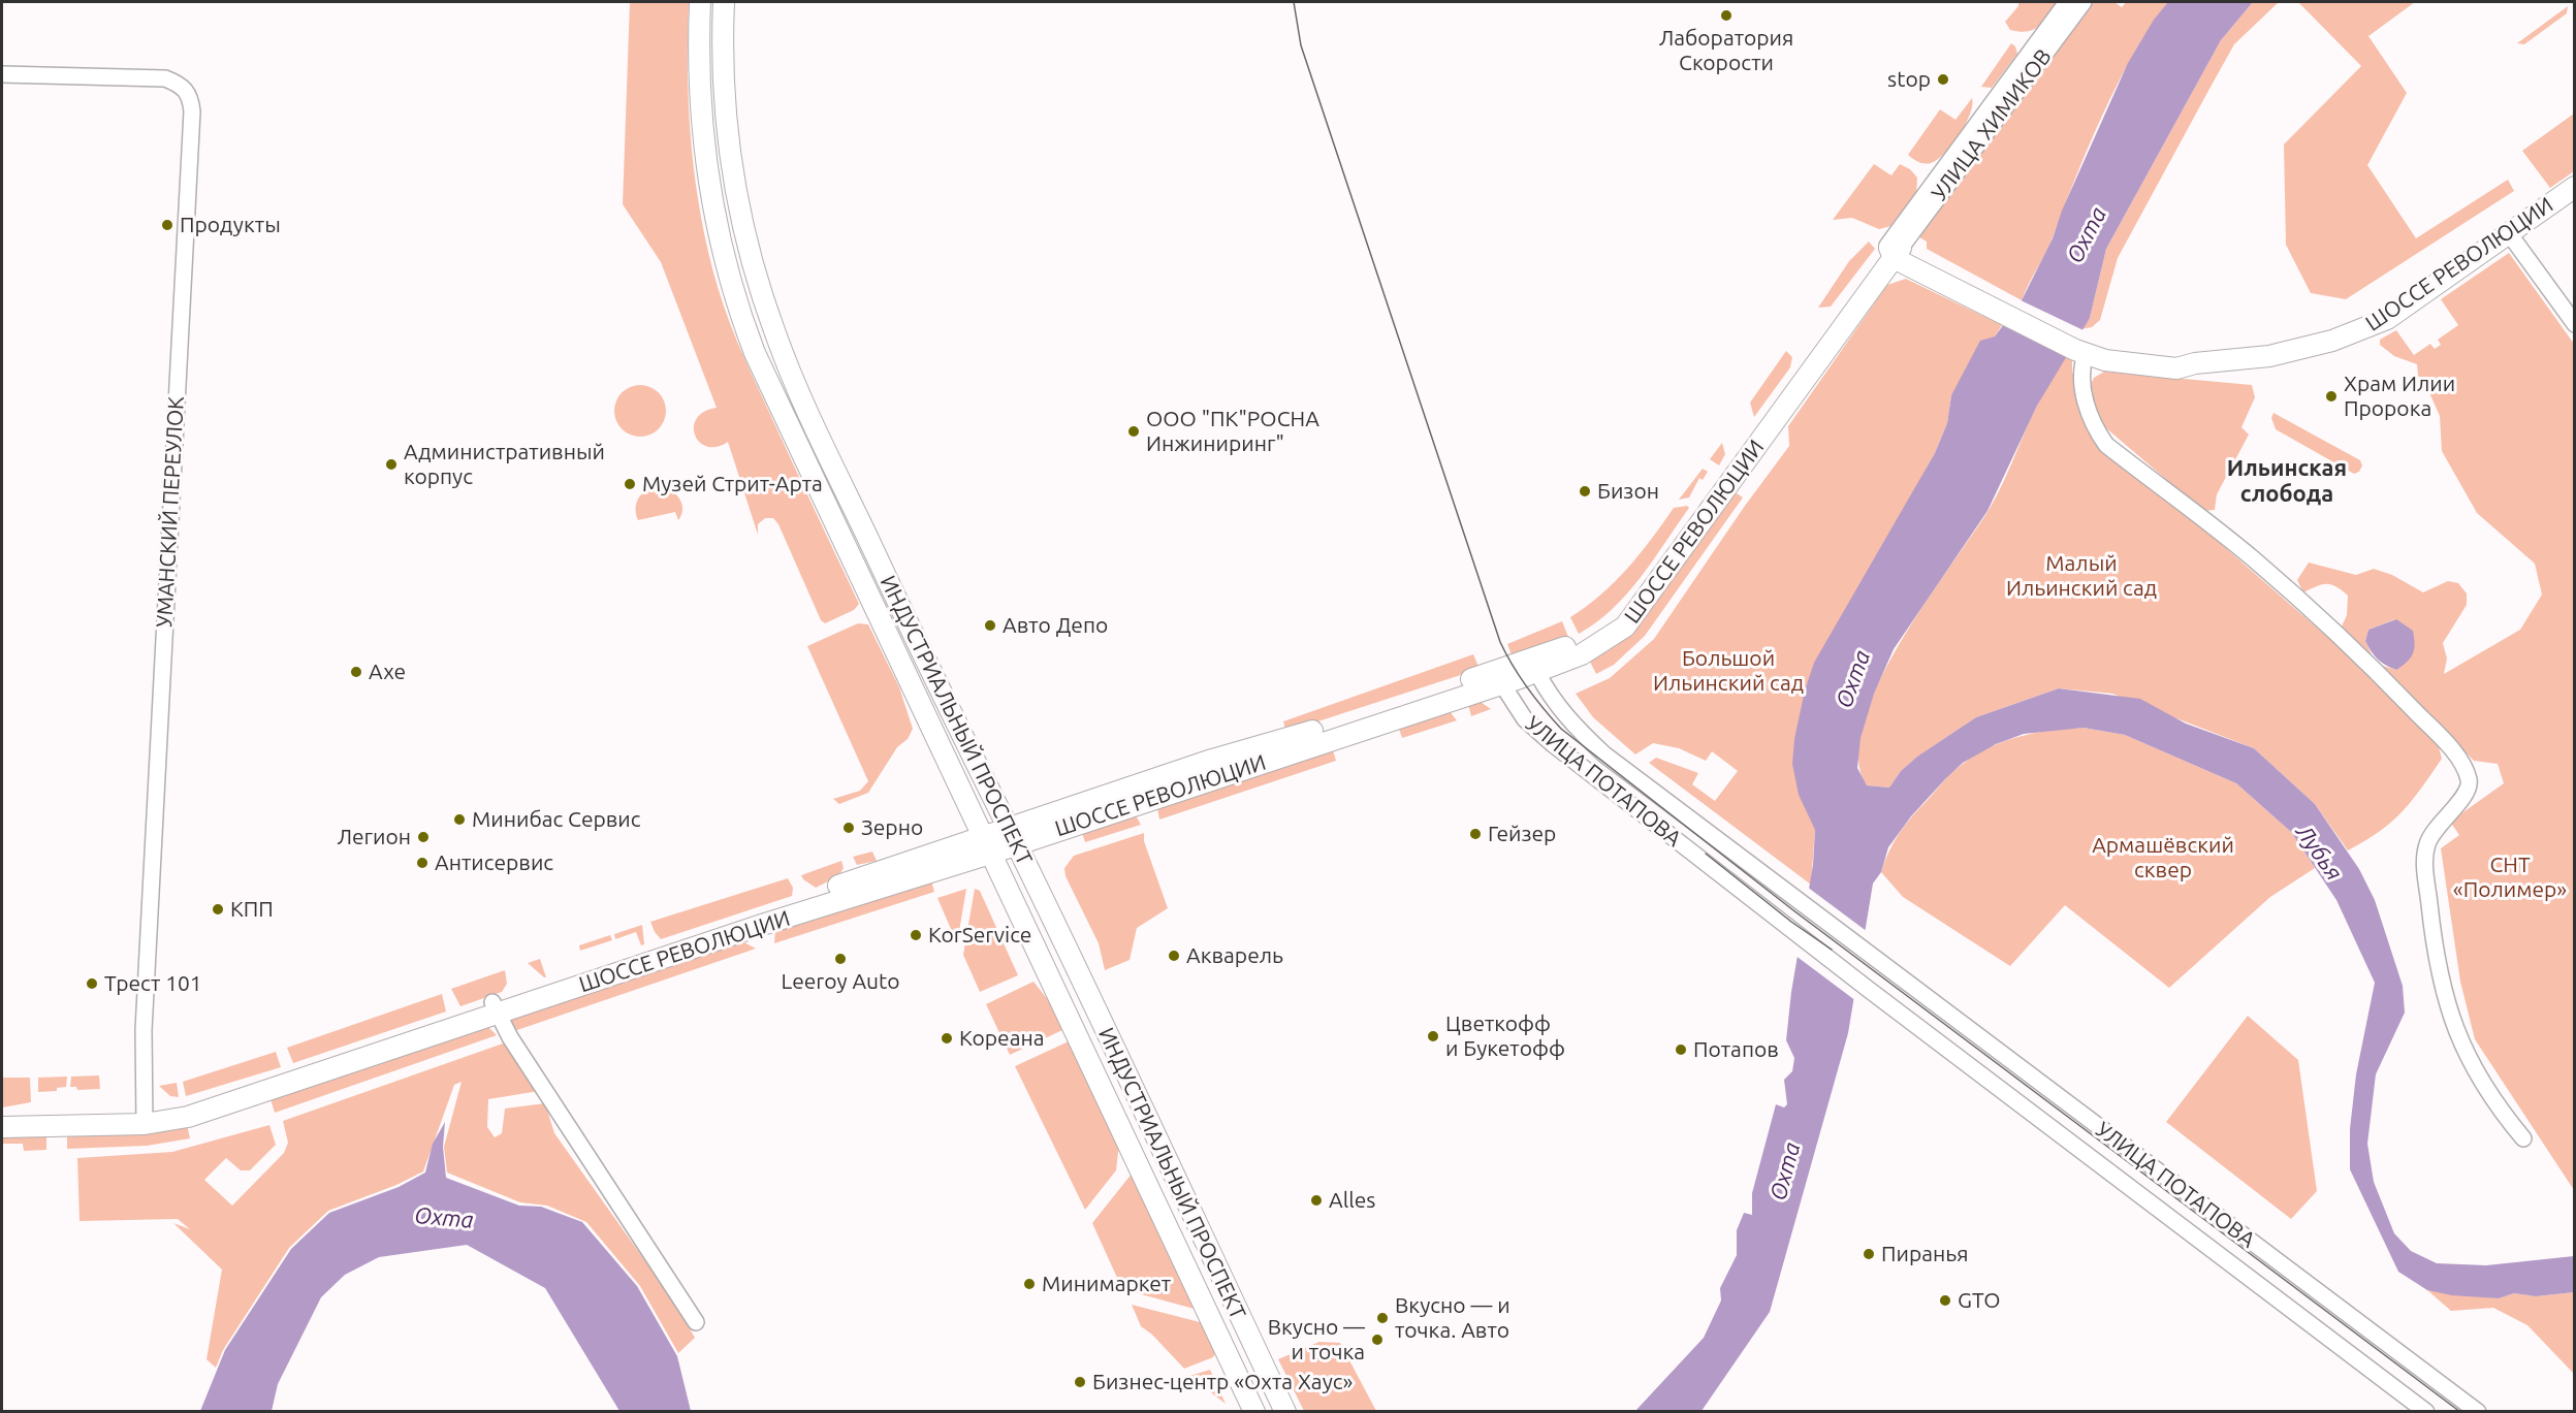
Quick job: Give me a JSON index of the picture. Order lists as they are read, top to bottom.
{
  "streets": {
    "main road": ["ШОССЕ РЕВОЛЮЦИИ", "ИНДУСТРИАЛЬНЫЙ ПРОСПЕКТ"],
    "street": ["УЛИЦА ХИМИКОВ", "УМАНСКИЙ ПЕРЕУЛОК", "УЛИЦА ПОТАПОВА"]
  },
  "crossings": [
    ["УЛИЦА ХИМИКОВ", "ШОССЕ РЕВОЛЮЦИИ"],
    ["ШОССЕ РЕВОЛЮЦИИ", "УМАНСКИЙ ПЕРЕУЛОК"],
    ["ШОССЕ РЕВОЛЮЦИИ", "ИНДУСТРИАЛЬНЫЙ ПРОСПЕКТ"],
    ["ШОССЕ РЕВОЛЮЦИИ", "УЛИЦА ПОТАПОВА"]
  ],
  "districts": ["Ильинская слобода"],
  "water": ["Охта", "Лубья"],
  "parks": [
    "Малый Ильинский сад",
    "Большой Ильинский сад",
    "Армашёвский сквер",
    "СНТ «Полимер»"
  ],
  "places": [
    "Лаборатория Скорости",
    "stop",
    "Продукты",
    "Храм Илии Пророка",
    "ООО \"ПК\"РОСНА Инжиниринг\"",
    "Административный корпус",
    "Музей Стрит-Арта",
    "Бизон",
    "Авто Депо",
    "Ахе",
    "Минибас Сервис",
    "Зерно",
    "Гейзер",
    "Легион",
    "Антисервис",
    "КПП",
    "KorService",
    "Акварель",
    "Leeroy Auto",
    "Трест 101",
    "Цветкофф и Букетофф",
    "Кореана",
    "Потапов",
    "Alles",
    "Пиранья",
    "Минимаркет",
    "GTO",
    "Вкусно — и точка. Авто",
    "Вкусно — и точка",
    "Бизнес-центр «Охта Хаус»"
  ]
}
